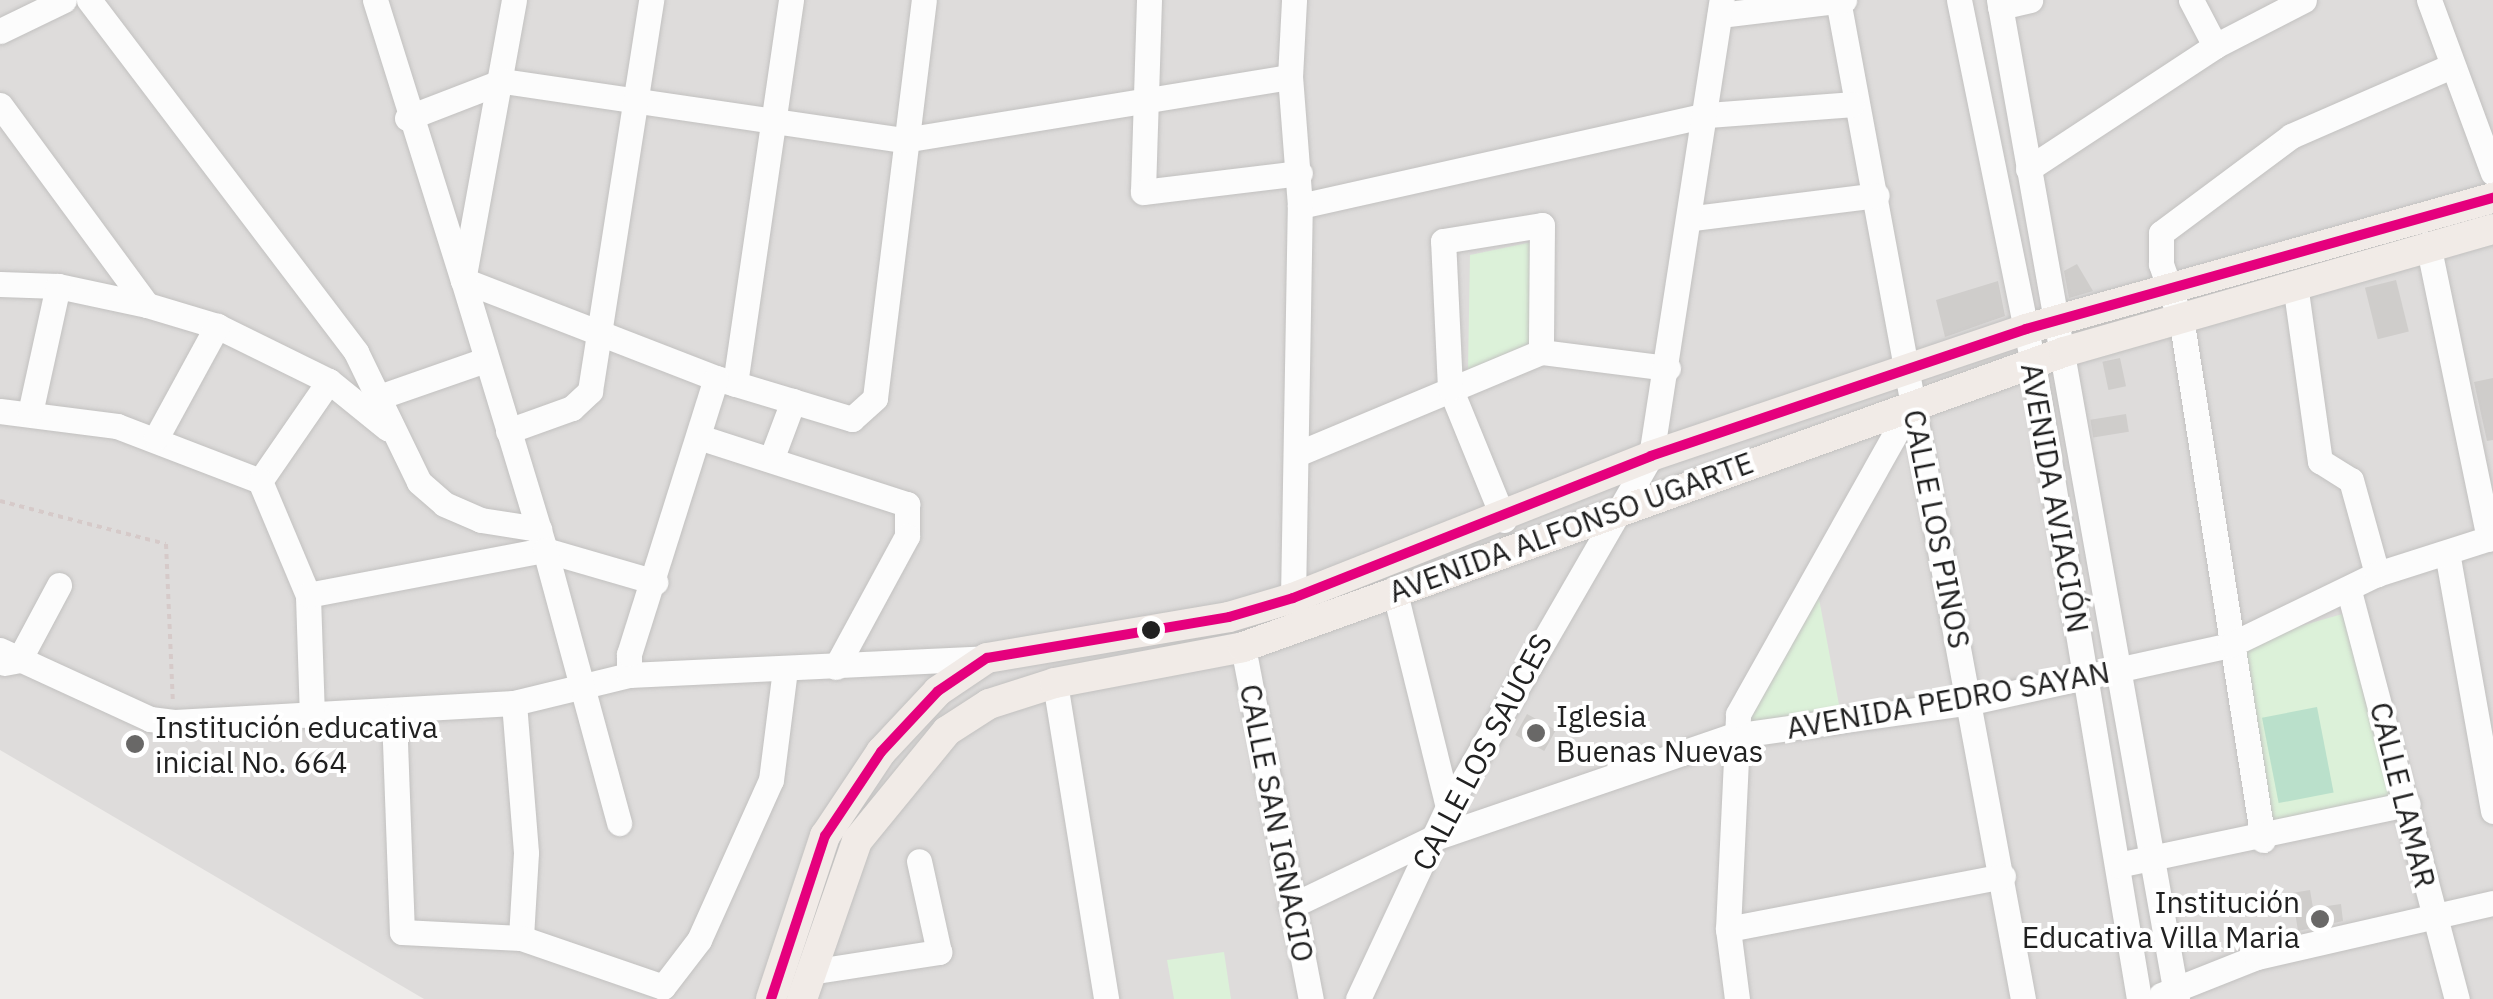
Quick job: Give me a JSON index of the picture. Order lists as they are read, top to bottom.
{
  "streets": {
    "main road": ["AVENIDA ALFONSO UGARTE"],
    "street": [
      "AVENIDA AVIACIÓN",
      "CALLE LOS PINOS",
      "AVENIDA PEDRO SAYAN",
      "CALLE LOS SAUCES",
      "CALLE LAMAR",
      "CALLE SAN IGNACIO"
    ]
  },
  "crossings": [
    ["AVENIDA AVIACIÓN", "AVENIDA ALFONSO UGARTE"],
    ["AVENIDA AVIACIÓN", "AVENIDA PEDRO SAYAN"],
    ["AVENIDA ALFONSO UGARTE", "CALLE LOS PINOS"],
    ["AVENIDA ALFONSO UGARTE", "CALLE LOS SAUCES"],
    ["AVENIDA ALFONSO UGARTE", "CALLE SAN IGNACIO"],
    ["CALLE LOS PINOS", "AVENIDA PEDRO SAYAN"],
    ["AVENIDA PEDRO SAYAN", "CALLE LOS SAUCES"],
    ["AVENIDA PEDRO SAYAN", "CALLE LAMAR"],
    ["AVENIDA PEDRO SAYAN", "CALLE SAN IGNACIO"]
  ],
  "places": ["Iglesia Buenas Nuevas", "Institución educativa inicial No. 664", "Institución Educativa Villa Maria"]
}
